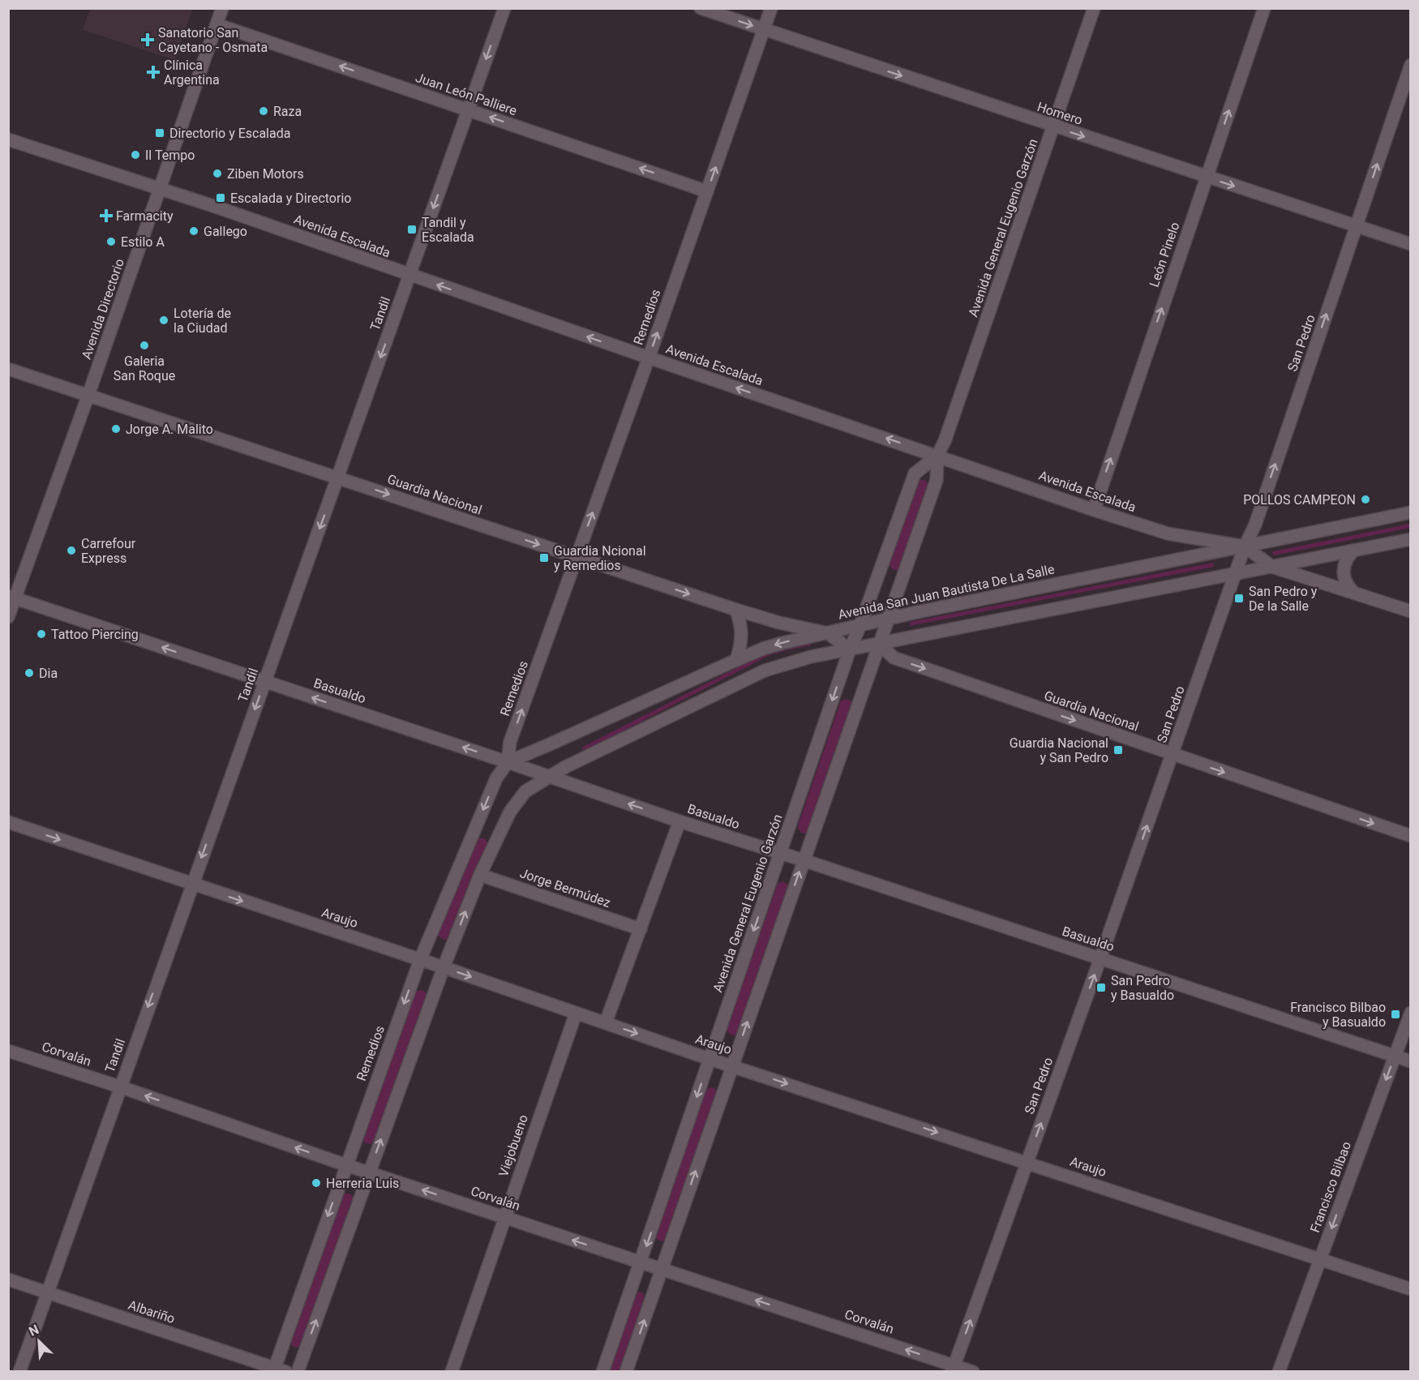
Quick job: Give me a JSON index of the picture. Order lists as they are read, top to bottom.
{
  "streets": {
    "street": [
      "Juan León Palliere",
      "Homero",
      "Avenida General Eugenio Garzón",
      "Avenida Escalada",
      "León Pinelo",
      "Avenida Directorio",
      "Tandil",
      "Remedios",
      "San Pedro",
      "Guardia Nacional",
      "Avenida San Juan Bautista De La Salle",
      "Basualdo",
      "Jorge Bermúdez",
      "Araujo",
      "Corvalán",
      "Viejobueno",
      "Francisco Bilbao",
      "Albariño"
    ]
  },
  "crossings": [
    ["Juan León Palliere", "Avenida Directorio"],
    ["Juan León Palliere", "Tandil"],
    ["Juan León Palliere", "Remedios"],
    ["Homero", "Avenida General Eugenio Garzón"],
    ["Homero", "León Pinelo"],
    ["Homero", "Remedios"],
    ["Homero", "San Pedro"],
    ["Avenida General Eugenio Garzón", "Avenida Escalada"],
    ["Avenida General Eugenio Garzón", "Guardia Nacional"],
    ["Avenida General Eugenio Garzón", "Avenida San Juan Bautista De La Salle"],
    ["Avenida General Eugenio Garzón", "Basualdo"],
    ["Avenida General Eugenio Garzón", "Araujo"],
    ["Avenida General Eugenio Garzón", "Corvalán"],
    ["Avenida Escalada", "León Pinelo"],
    ["Avenida Escalada", "Avenida Directorio"],
    ["Avenida Escalada", "Tandil"],
    ["Avenida Escalada", "Remedios"],
    ["Avenida Escalada", "San Pedro"],
    ["Avenida Escalada", "Avenida San Juan Bautista De La Salle"],
    ["Avenida Directorio", "Guardia Nacional"],
    ["Avenida Directorio", "Basualdo"],
    ["Tandil", "Guardia Nacional"],
    ["Tandil", "Basualdo"],
    ["Tandil", "Araujo"],
    ["Tandil", "Corvalán"],
    ["Tandil", "Albariño"],
    ["Remedios", "Guardia Nacional"],
    ["Remedios", "Avenida San Juan Bautista De La Salle"],
    ["Remedios", "Basualdo"],
    ["Remedios", "Araujo"],
    ["Remedios", "Corvalán"],
    ["Remedios", "Albariño"],
    ["San Pedro", "Guardia Nacional"],
    ["San Pedro", "Avenida San Juan Bautista De La Salle"],
    ["San Pedro", "Basualdo"],
    ["San Pedro", "Araujo"],
    ["San Pedro", "Corvalán"],
    ["Guardia Nacional", "Avenida San Juan Bautista De La Salle"],
    ["Avenida San Juan Bautista De La Salle", "Basualdo"],
    ["Basualdo", "Francisco Bilbao"],
    ["Araujo", "Viejobueno"],
    ["Araujo", "Francisco Bilbao"],
    ["Corvalán", "Viejobueno"]
  ],
  "one_way": [
    "Juan León Palliere",
    "Homero",
    "Avenida Escalada",
    "León Pinelo",
    "Tandil",
    "San Pedro",
    "Guardia Nacional",
    "Basualdo",
    "Araujo",
    "Corvalán",
    "Francisco Bilbao"
  ],
  "places": {
    "health": ["Sanatorio San Cayetano - Osmata", "Clínica Argentina", "Farmacity"],
    "other": [
      "Raza",
      "Il Tempo",
      "Ziben Motors",
      "Gallego",
      "Estilo A",
      "Lotería de la Ciudad",
      "Galeria San Roque",
      "Jorge A. Malito",
      "POLLOS CAMPEON",
      "Carrefour Express",
      "Tattoo Piercing",
      "Dia",
      "Herreria Luis"
    ],
    "transit": [
      "Directorio y Escalada",
      "Escalada y Directorio",
      "Tandil y Escalada",
      "Guardia Ncional y Remedios",
      "San Pedro y De la Salle",
      "Guardia Nacional y San Pedro",
      "San Pedro y Basualdo",
      "Francisco Bilbao y Basualdo"
    ]
  },
  "north": "top left"
}
